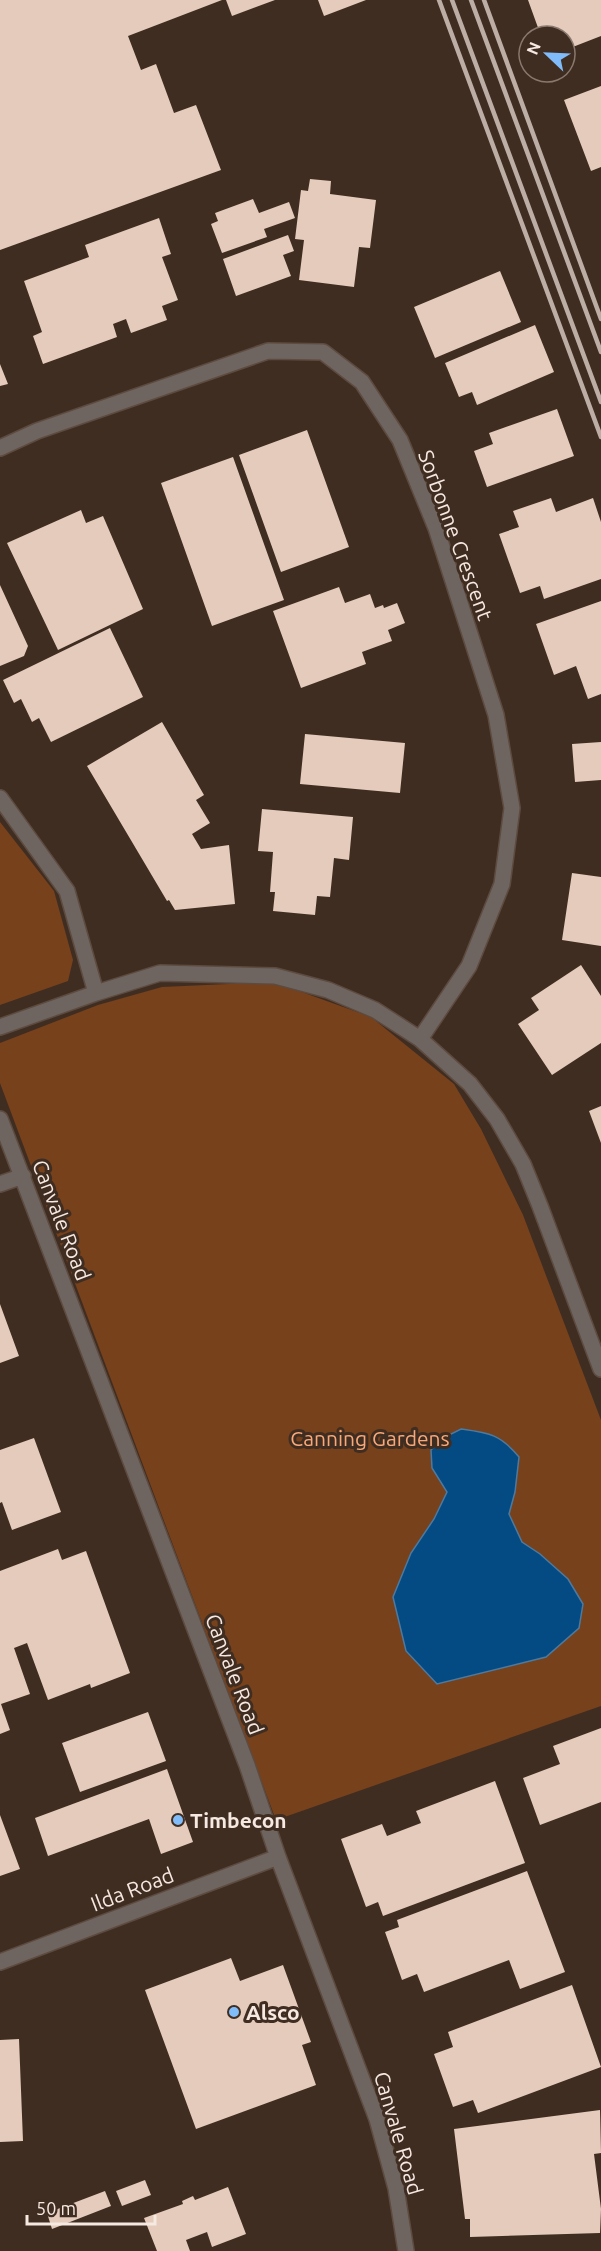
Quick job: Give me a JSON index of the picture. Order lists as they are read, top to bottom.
{
  "streets": {
    "street": ["Sorbonne Crescent", "Canvale Road", "Ilda Road"]
  },
  "crossings": [
    ["Canvale Road", "Ilda Road"]
  ],
  "parks": ["Canning Gardens"],
  "places": ["Timbecon", "Alsco"],
  "scale_bar": "50 m",
  "north": "top left"
}
